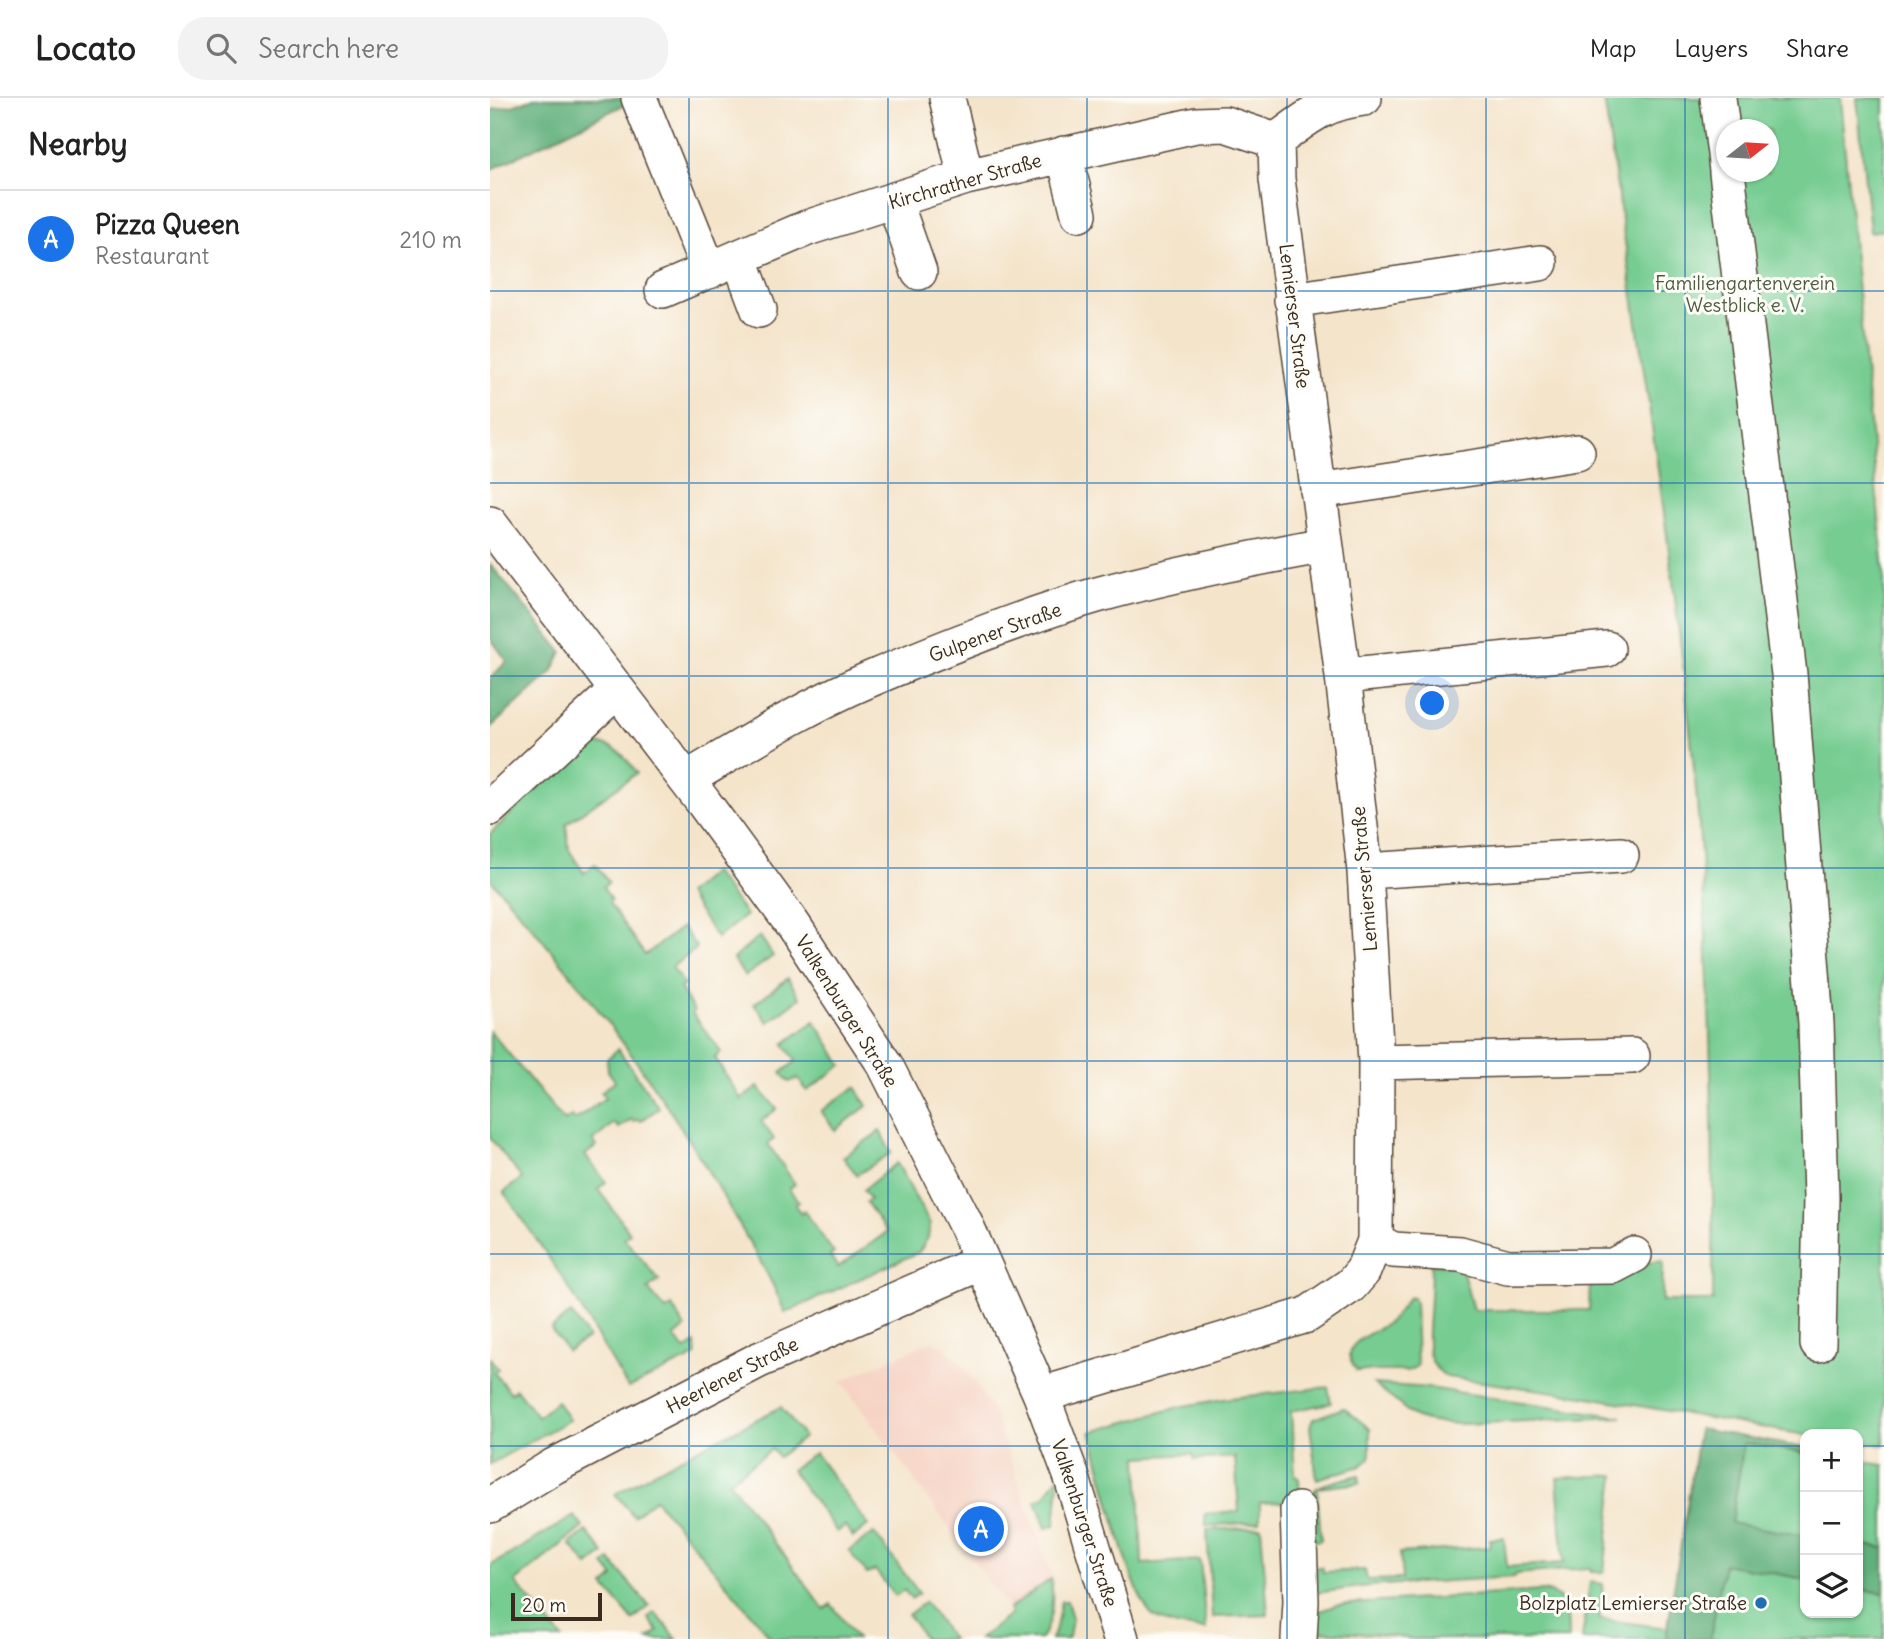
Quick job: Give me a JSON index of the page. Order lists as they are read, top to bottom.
{
  "streets": {
    "street": [
      "Kirchrather Straße",
      "Lemierser Straße",
      "Gulpener Straße",
      "Valkenburger Straße",
      "Heerlener Straße"
    ]
  },
  "crossings": [
    ["Kirchrather Straße", "Lemierser Straße"],
    ["Lemierser Straße", "Gulpener Straße"],
    ["Lemierser Straße", "Valkenburger Straße"],
    ["Gulpener Straße", "Valkenburger Straße"],
    ["Valkenburger Straße", "Heerlener Straße"]
  ],
  "parks": ["Familiengartenverein Westblick e. V."],
  "places": ["Bolzplatz Lemierser Straße"],
  "scale_bar": "20 m",
  "north": "right",
  "page": {
    "header": "Locato",
    "search": "Search here",
    "nav": ["Map", "Layers", "Share"],
    "heading": "Nearby",
    "list": [
      {
        "mark": "A",
        "name": "Pizza Queen",
        "note": "Restaurant",
        "value": "210 m"
      }
    ],
    "map_buttons": ["+", "−"],
    "pins": "A",
    "scale": "20 m"
  }
}
